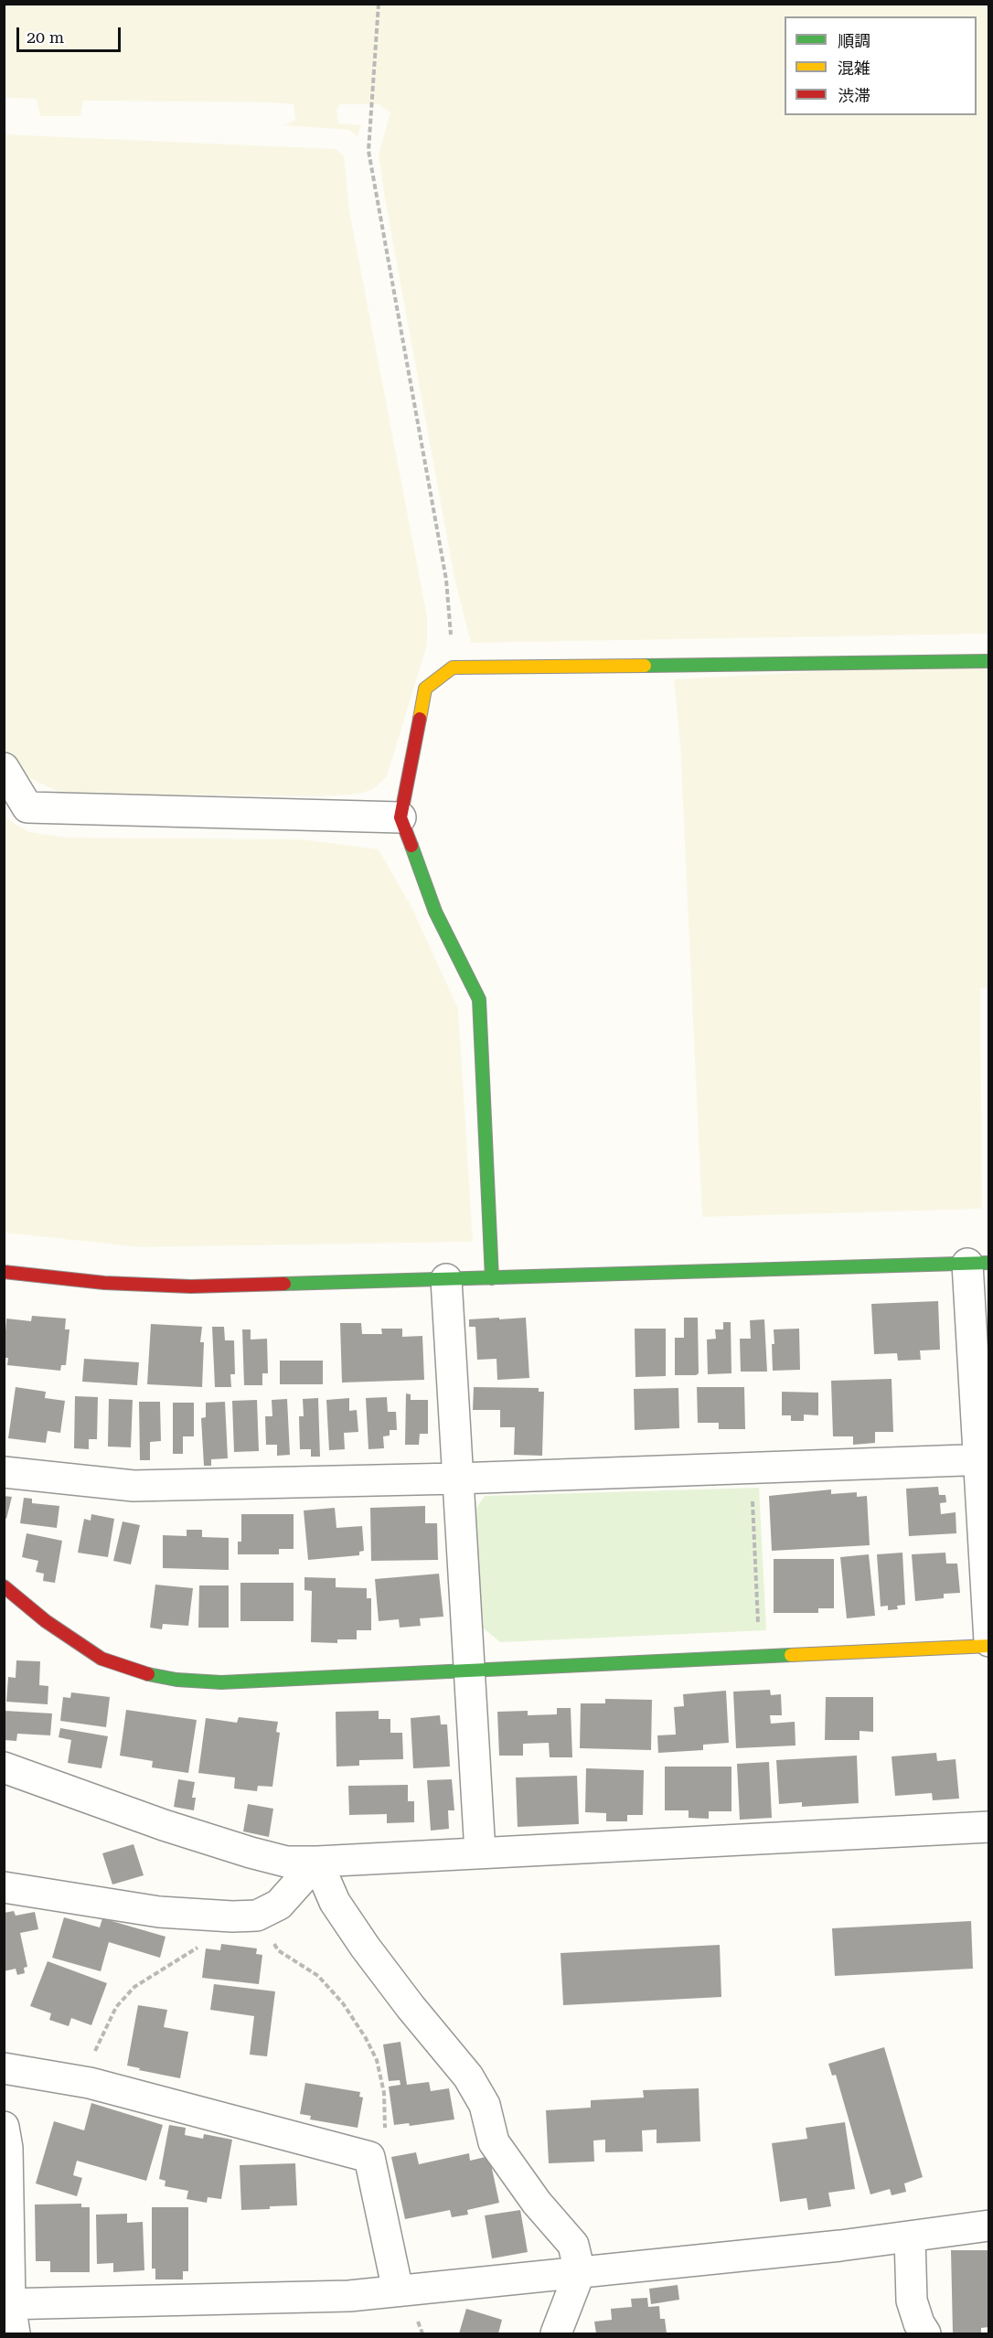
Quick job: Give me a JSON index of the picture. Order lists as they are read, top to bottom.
{
  "legend": ["順調", "混雑", "渋滞"],
  "scale_bar": "20 m"
}
